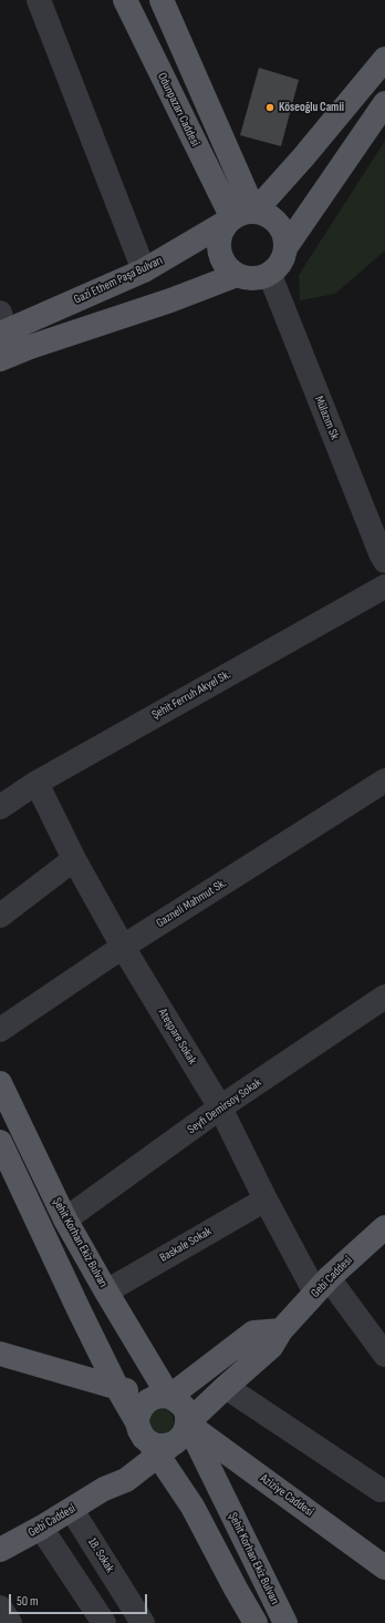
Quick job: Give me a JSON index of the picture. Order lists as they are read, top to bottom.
{
  "streets": {
    "main road": [
      "Odunpazarı Caddesi",
      "Gazi Ethem Paşa Bulvarı",
      "Şehit Korhan Ekiz Bulvarı",
      "Gebi Caddesi",
      "Aziziye Caddesi"
    ],
    "street": [
      "Mülazım Sk",
      "Şehit Ferruh Akyel Sk.",
      "Gazneli Mahmut Sk.",
      "Ateşpare Sokak",
      "Seyfi Demirsoy Sokak",
      "Baskale Sokak",
      "18. Sokak"
    ]
  },
  "crossings": [
    ["Odunpazarı Caddesi", "Gazi Ethem Paşa Bulvarı"],
    ["Odunpazarı Caddesi", "Mülazım Sk"],
    ["Gazi Ethem Paşa Bulvarı", "Mülazım Sk"],
    ["Şehit Ferruh Akyel Sk.", "Ateşpare Sokak"],
    ["Gazneli Mahmut Sk.", "Ateşpare Sokak"],
    ["Ateşpare Sokak", "Seyfi Demirsoy Sokak"],
    ["Ateşpare Sokak", "Baskale Sokak"],
    ["Ateşpare Sokak", "Gebi Caddesi"],
    ["Seyfi Demirsoy Sokak", "Şehit Korhan Ekiz Bulvarı"],
    ["Şehit Korhan Ekiz Bulvarı", "Baskale Sokak"],
    ["Şehit Korhan Ekiz Bulvarı", "Gebi Caddesi"],
    ["Şehit Korhan Ekiz Bulvarı", "Aziziye Caddesi"],
    ["Gebi Caddesi", "Aziziye Caddesi"],
    ["Gebi Caddesi", "18. Sokak"]
  ],
  "places": ["Köseoğlu Camii"],
  "scale_bar": "50 m"
}
